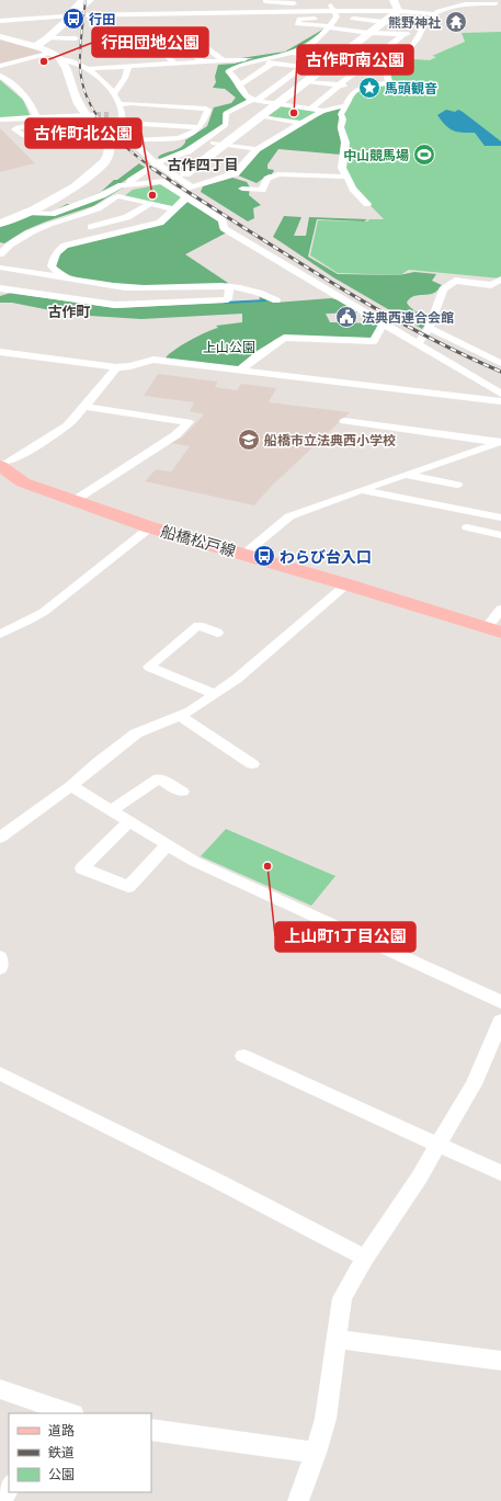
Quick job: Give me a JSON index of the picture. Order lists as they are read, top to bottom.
{
  "streets": {
    "main road": ["船橋松戸線"]
  },
  "districts": ["古作四丁目", "古作町"],
  "parks": ["上山公園"],
  "places": {
    "bus stop": ["行田", "わらび台入口"],
    "temple": ["熊野神社"],
    "other": [
      "行田団地公園",
      "古作町南公園",
      "古作町北公園",
      "上山町1丁目公園"
    ],
    "place": ["馬頭観音"],
    "sports": ["中山競馬場"],
    "public building": ["法典西連合会館"],
    "school or university": ["船橋市立法典西小学校"]
  },
  "legend": ["道路", "鉄道", "公園"]
}
